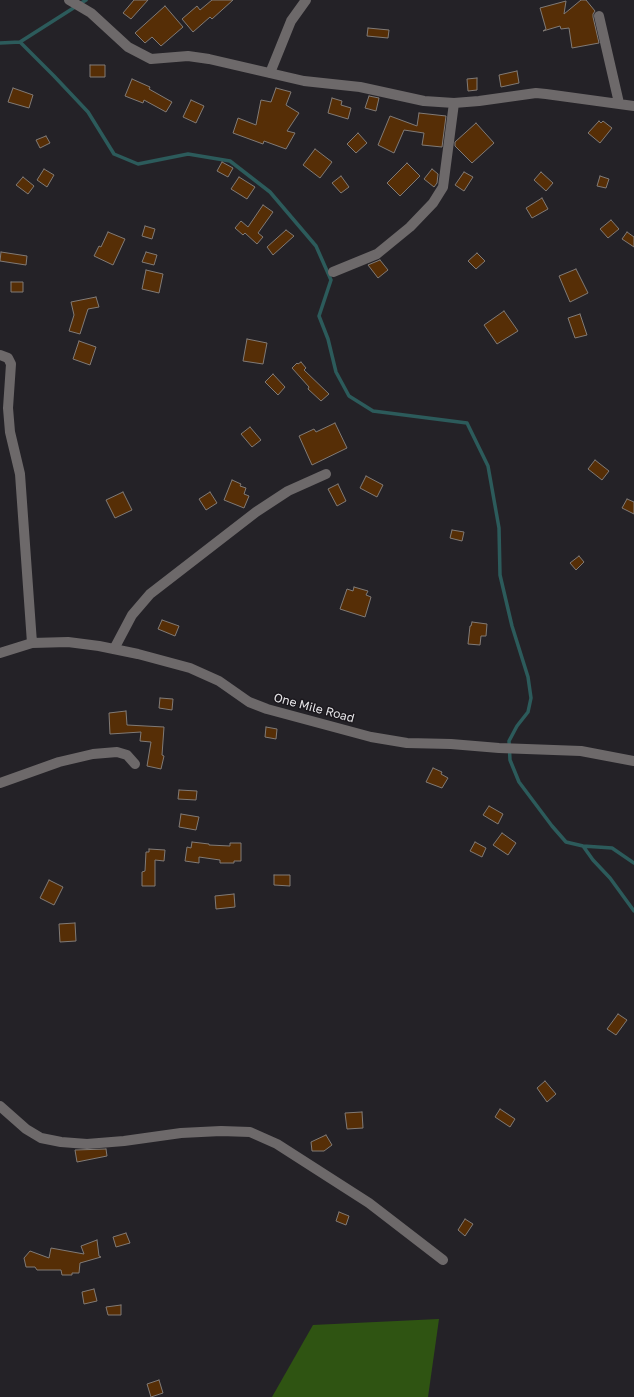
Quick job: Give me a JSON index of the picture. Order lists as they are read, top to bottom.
{
  "streets": {
    "street": ["One Mile Road"]
  }
}
